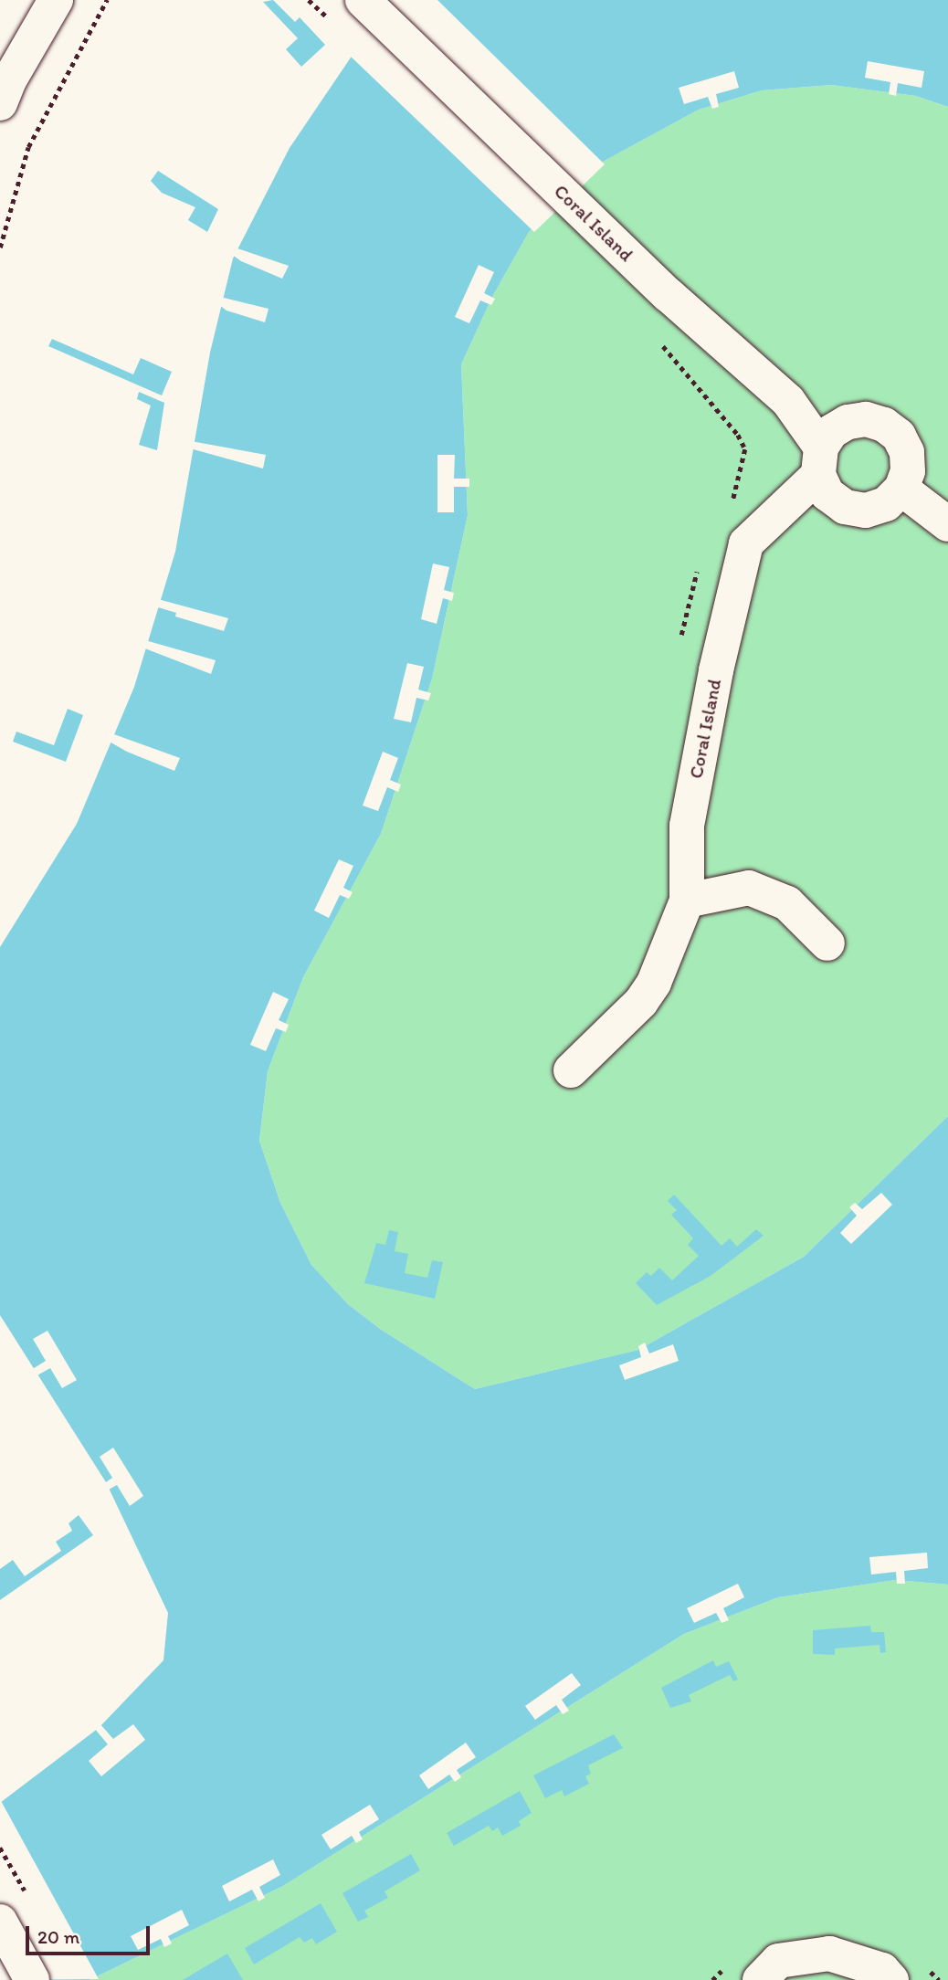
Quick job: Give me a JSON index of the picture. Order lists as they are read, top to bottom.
{
  "streets": {
    "street": ["Coral Island"]
  },
  "scale_bar": "20 m"
}
